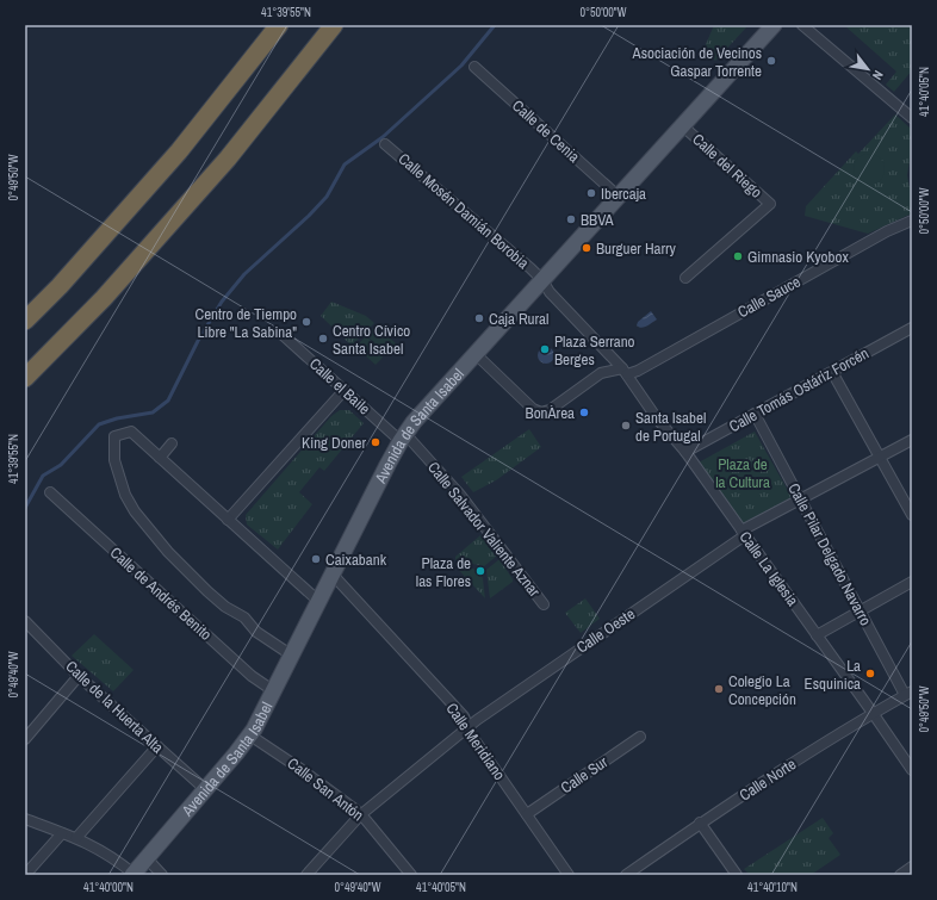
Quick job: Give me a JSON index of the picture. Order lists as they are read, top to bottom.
{
  "streets": {
    "main road": ["Avenida de Santa Isabel"],
    "street": [
      "Calle de Cenia",
      "Calle del Riego",
      "Calle Mosén Damián Borobia",
      "Calle Sauce",
      "Calle el Baile",
      "Calle Tomás Ostáriz Forcén",
      "Calle Salvador Valiente Aznar",
      "Calle Pilar Delgado Navarro",
      "Calle La Iglesia",
      "Calle de Andrés Benito",
      "Calle Oeste",
      "Calle de la Huerta Alta",
      "Calle Meridiano",
      "Calle Sur",
      "Calle Norte",
      "Calle San Antón"
    ]
  },
  "crossings": [
    ["Calle de Cenia", "Avenida de Santa Isabel"],
    ["Calle del Riego", "Avenida de Santa Isabel"],
    ["Calle Mosén Damián Borobia", "Avenida de Santa Isabel"],
    ["Calle Sauce", "Calle La Iglesia"],
    ["Calle el Baile", "Avenida de Santa Isabel"],
    ["Calle el Baile", "Calle Salvador Valiente Aznar"],
    ["Calle Tomás Ostáriz Forcén", "Calle Pilar Delgado Navarro"],
    ["Calle Tomás Ostáriz Forcén", "Calle La Iglesia"],
    ["Avenida de Santa Isabel", "Calle Salvador Valiente Aznar"],
    ["Avenida de Santa Isabel", "Calle de Andrés Benito"],
    ["Avenida de Santa Isabel", "Calle de la Huerta Alta"],
    ["Avenida de Santa Isabel", "Calle Meridiano"],
    ["Avenida de Santa Isabel", "Calle San Antón"],
    ["Calle Pilar Delgado Navarro", "Calle Oeste"],
    ["Calle Pilar Delgado Navarro", "Calle Norte"],
    ["Calle La Iglesia", "Calle Oeste"],
    ["Calle La Iglesia", "Calle Norte"],
    ["Calle Oeste", "Calle Meridiano"],
    ["Calle Oeste", "Calle San Antón"],
    ["Calle Meridiano", "Calle Sur"]
  ],
  "parks": ["Plaza de la Cultura"],
  "places": [
    "Asociación de Vecinos Gaspar Torrente",
    "Ibercaja",
    "BBVA",
    "Burguer Harry",
    "Gimnasio Kyobox",
    "Caja Rural",
    "Centro de Tiempo Libre \"La Sabina\"",
    "Centro Cívico Santa Isabel",
    "Plaza Serrano Berges",
    "BonÀrea",
    "Santa Isabel de Portugal",
    "King Doner",
    "Caixabank",
    "Plaza de las Flores",
    "La Esquinica",
    "Colegio La Concepción"
  ],
  "north": "bottom right",
  "coordinates": [
    "41°39'55\"N",
    "0°50'00\"W",
    "41°40'05\"N",
    "0°49'50\"W",
    "0°49'40\"W",
    "41°40'00\"N",
    "41°40'10\"N"
  ]
}
